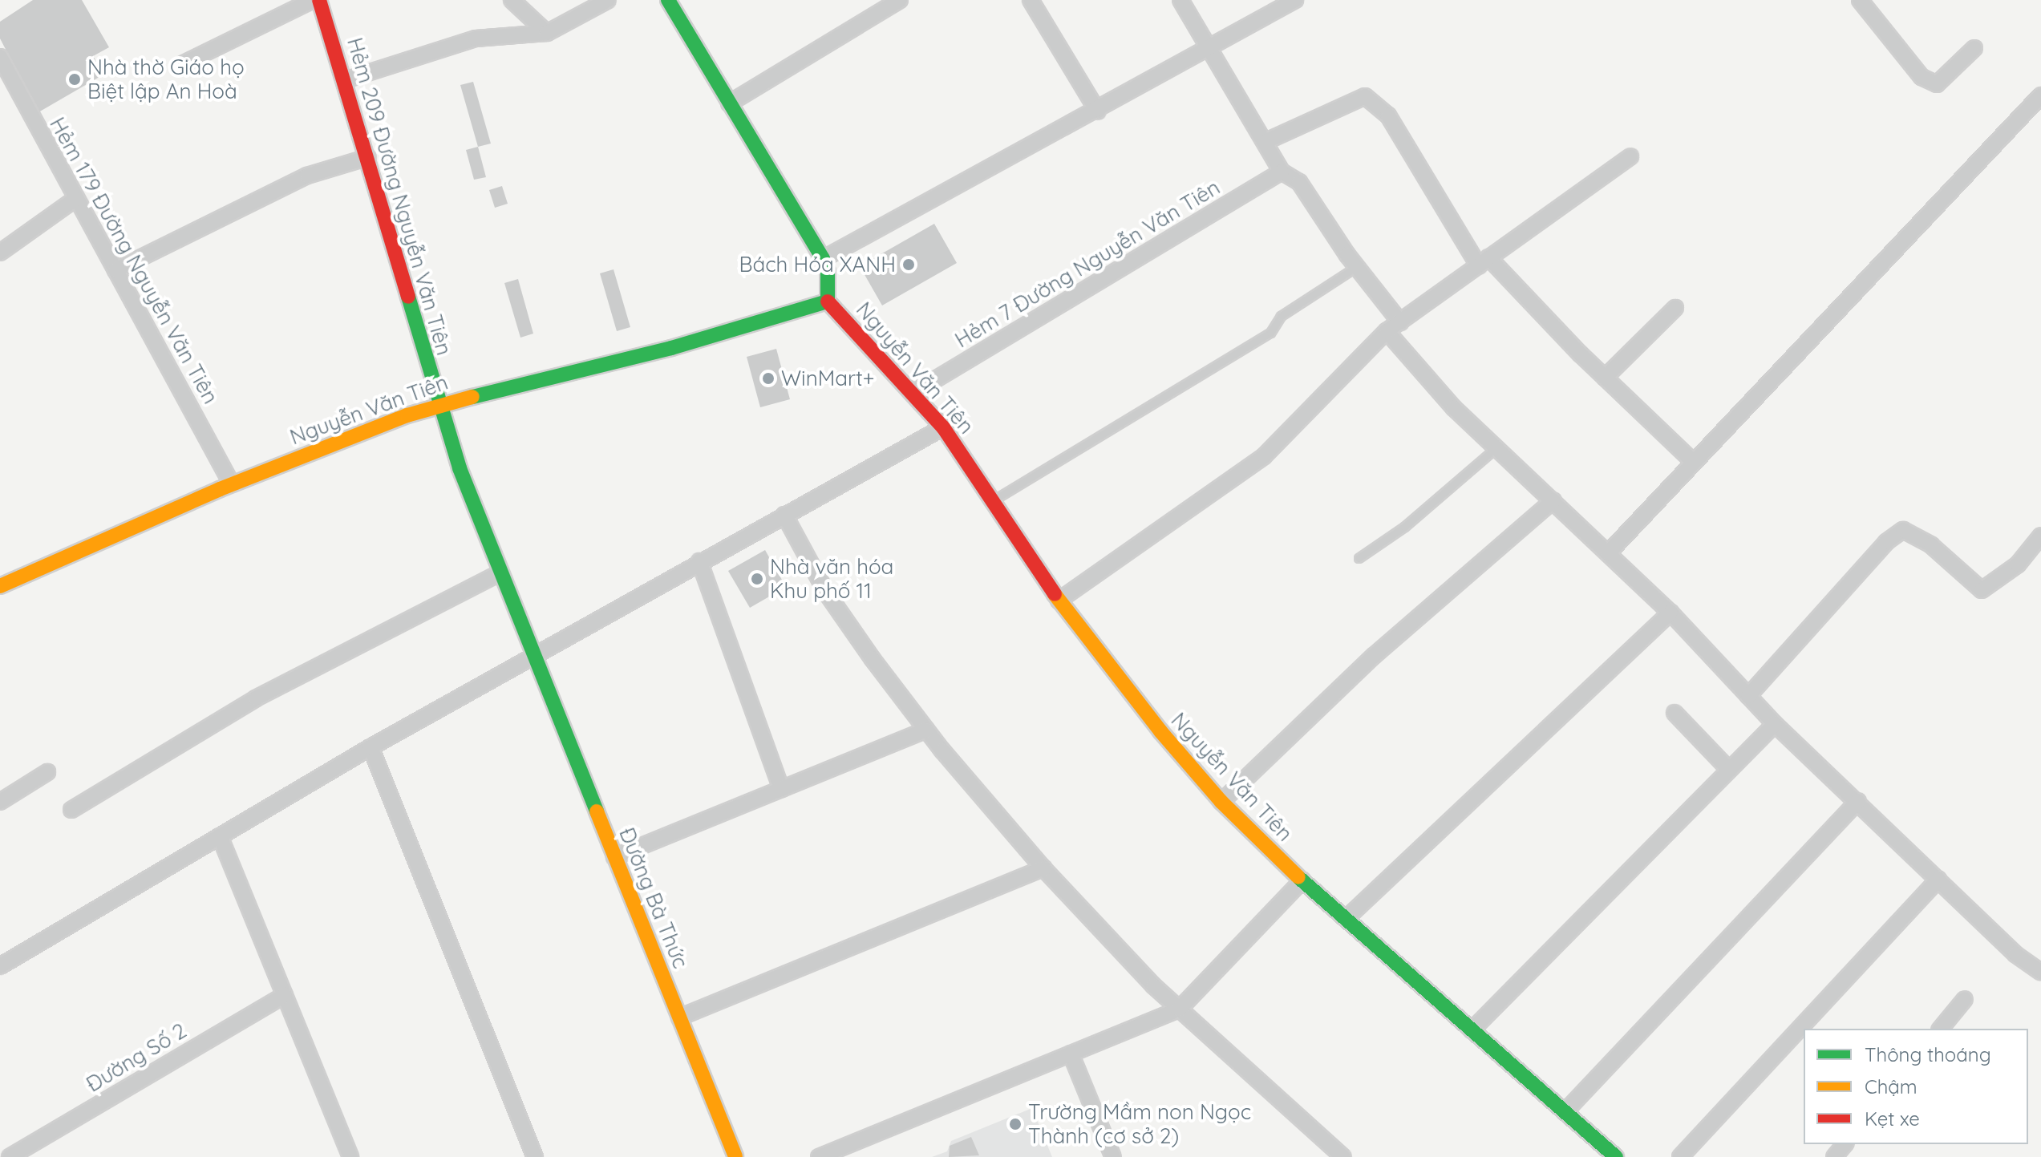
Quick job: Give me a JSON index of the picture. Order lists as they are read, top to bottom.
{
  "streets": {
    "street": [
      "Hẻm 209 Đường Nguyễn Văn Tiên",
      "Hẻm 179 Đường Nguyễn Văn Tiên",
      "Hẻm 7 Đường Nguyễn Văn Tiên",
      "Nguyễn Văn Tiên",
      "Đường Bà Thức",
      "Đường Số 2"
    ]
  },
  "crossings": [
    ["Hẻm 209 Đường Nguyễn Văn Tiên", "Nguyễn Văn Tiên"],
    ["Hẻm 209 Đường Nguyễn Văn Tiên", "Đường Bà Thức"],
    ["Hẻm 179 Đường Nguyễn Văn Tiên", "Nguyễn Văn Tiên"],
    ["Hẻm 7 Đường Nguyễn Văn Tiên", "Nguyễn Văn Tiên"]
  ],
  "places": [
    "Nhà thờ Giáo họ Biệt lập An Hoà",
    "Bách Hóa XANH",
    "WinMart+",
    "Nhà văn hóa Khu phố 11",
    "Trường Mầm non Ngọc Thành (cơ sở 2)"
  ],
  "legend": ["Thông thoáng", "Chậm", "Kẹt xe"]
}
